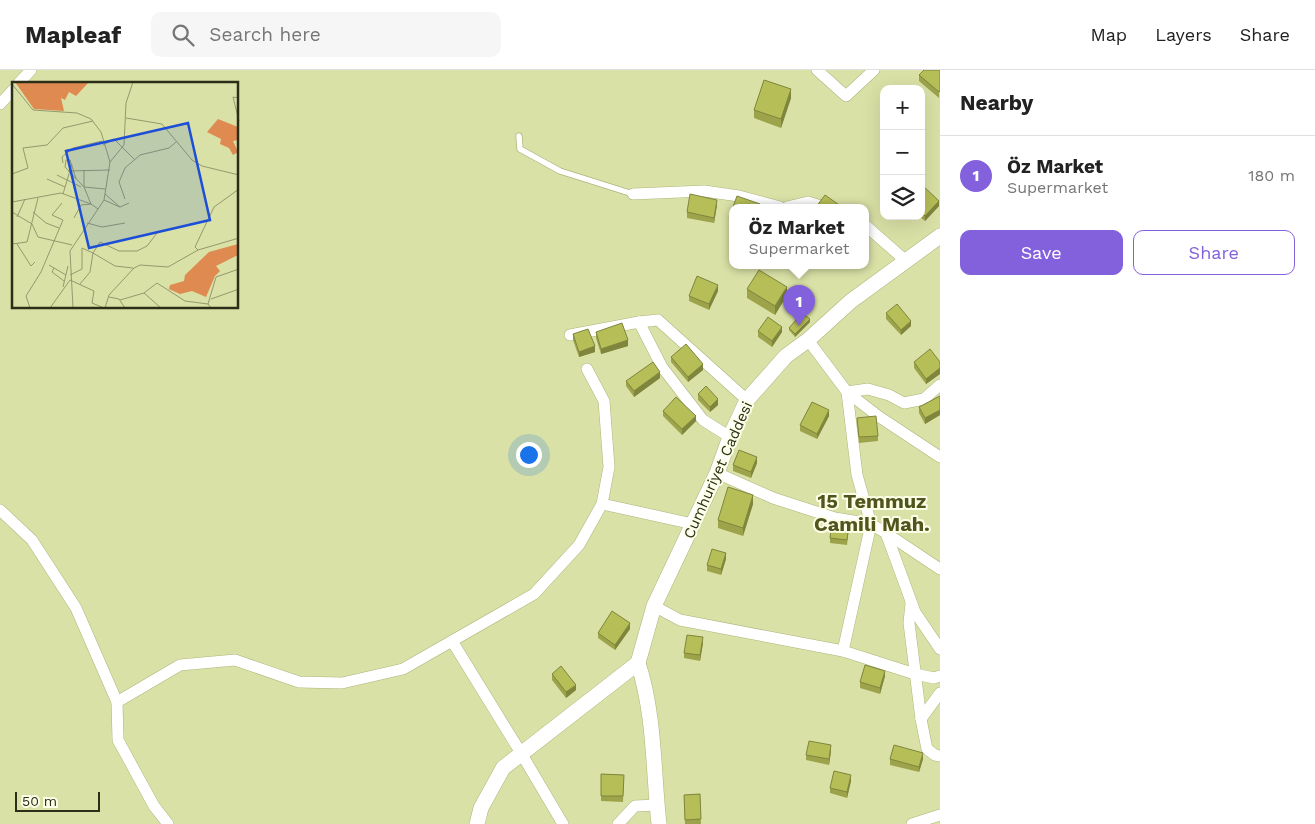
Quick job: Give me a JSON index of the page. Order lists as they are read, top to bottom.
{
  "streets": {
    "street": ["Cumhuriyet Caddesi"]
  },
  "districts": ["15 Temmuz Camili Mah."],
  "scale_bar": "50 m",
  "page": {
    "header": "Mapleaf",
    "search": "Search here",
    "nav": ["Map", "Layers", "Share"],
    "heading": "Nearby",
    "map_buttons": ["+", "−"],
    "list": [
      {
        "mark": "1",
        "name": "Öz Market",
        "note": "Supermarket",
        "value": "180 m"
      }
    ],
    "popup": ["Öz Market", "Supermarket"],
    "buttons": ["Save", "Share"],
    "pins": "1",
    "scale": "50 m"
  }
}
